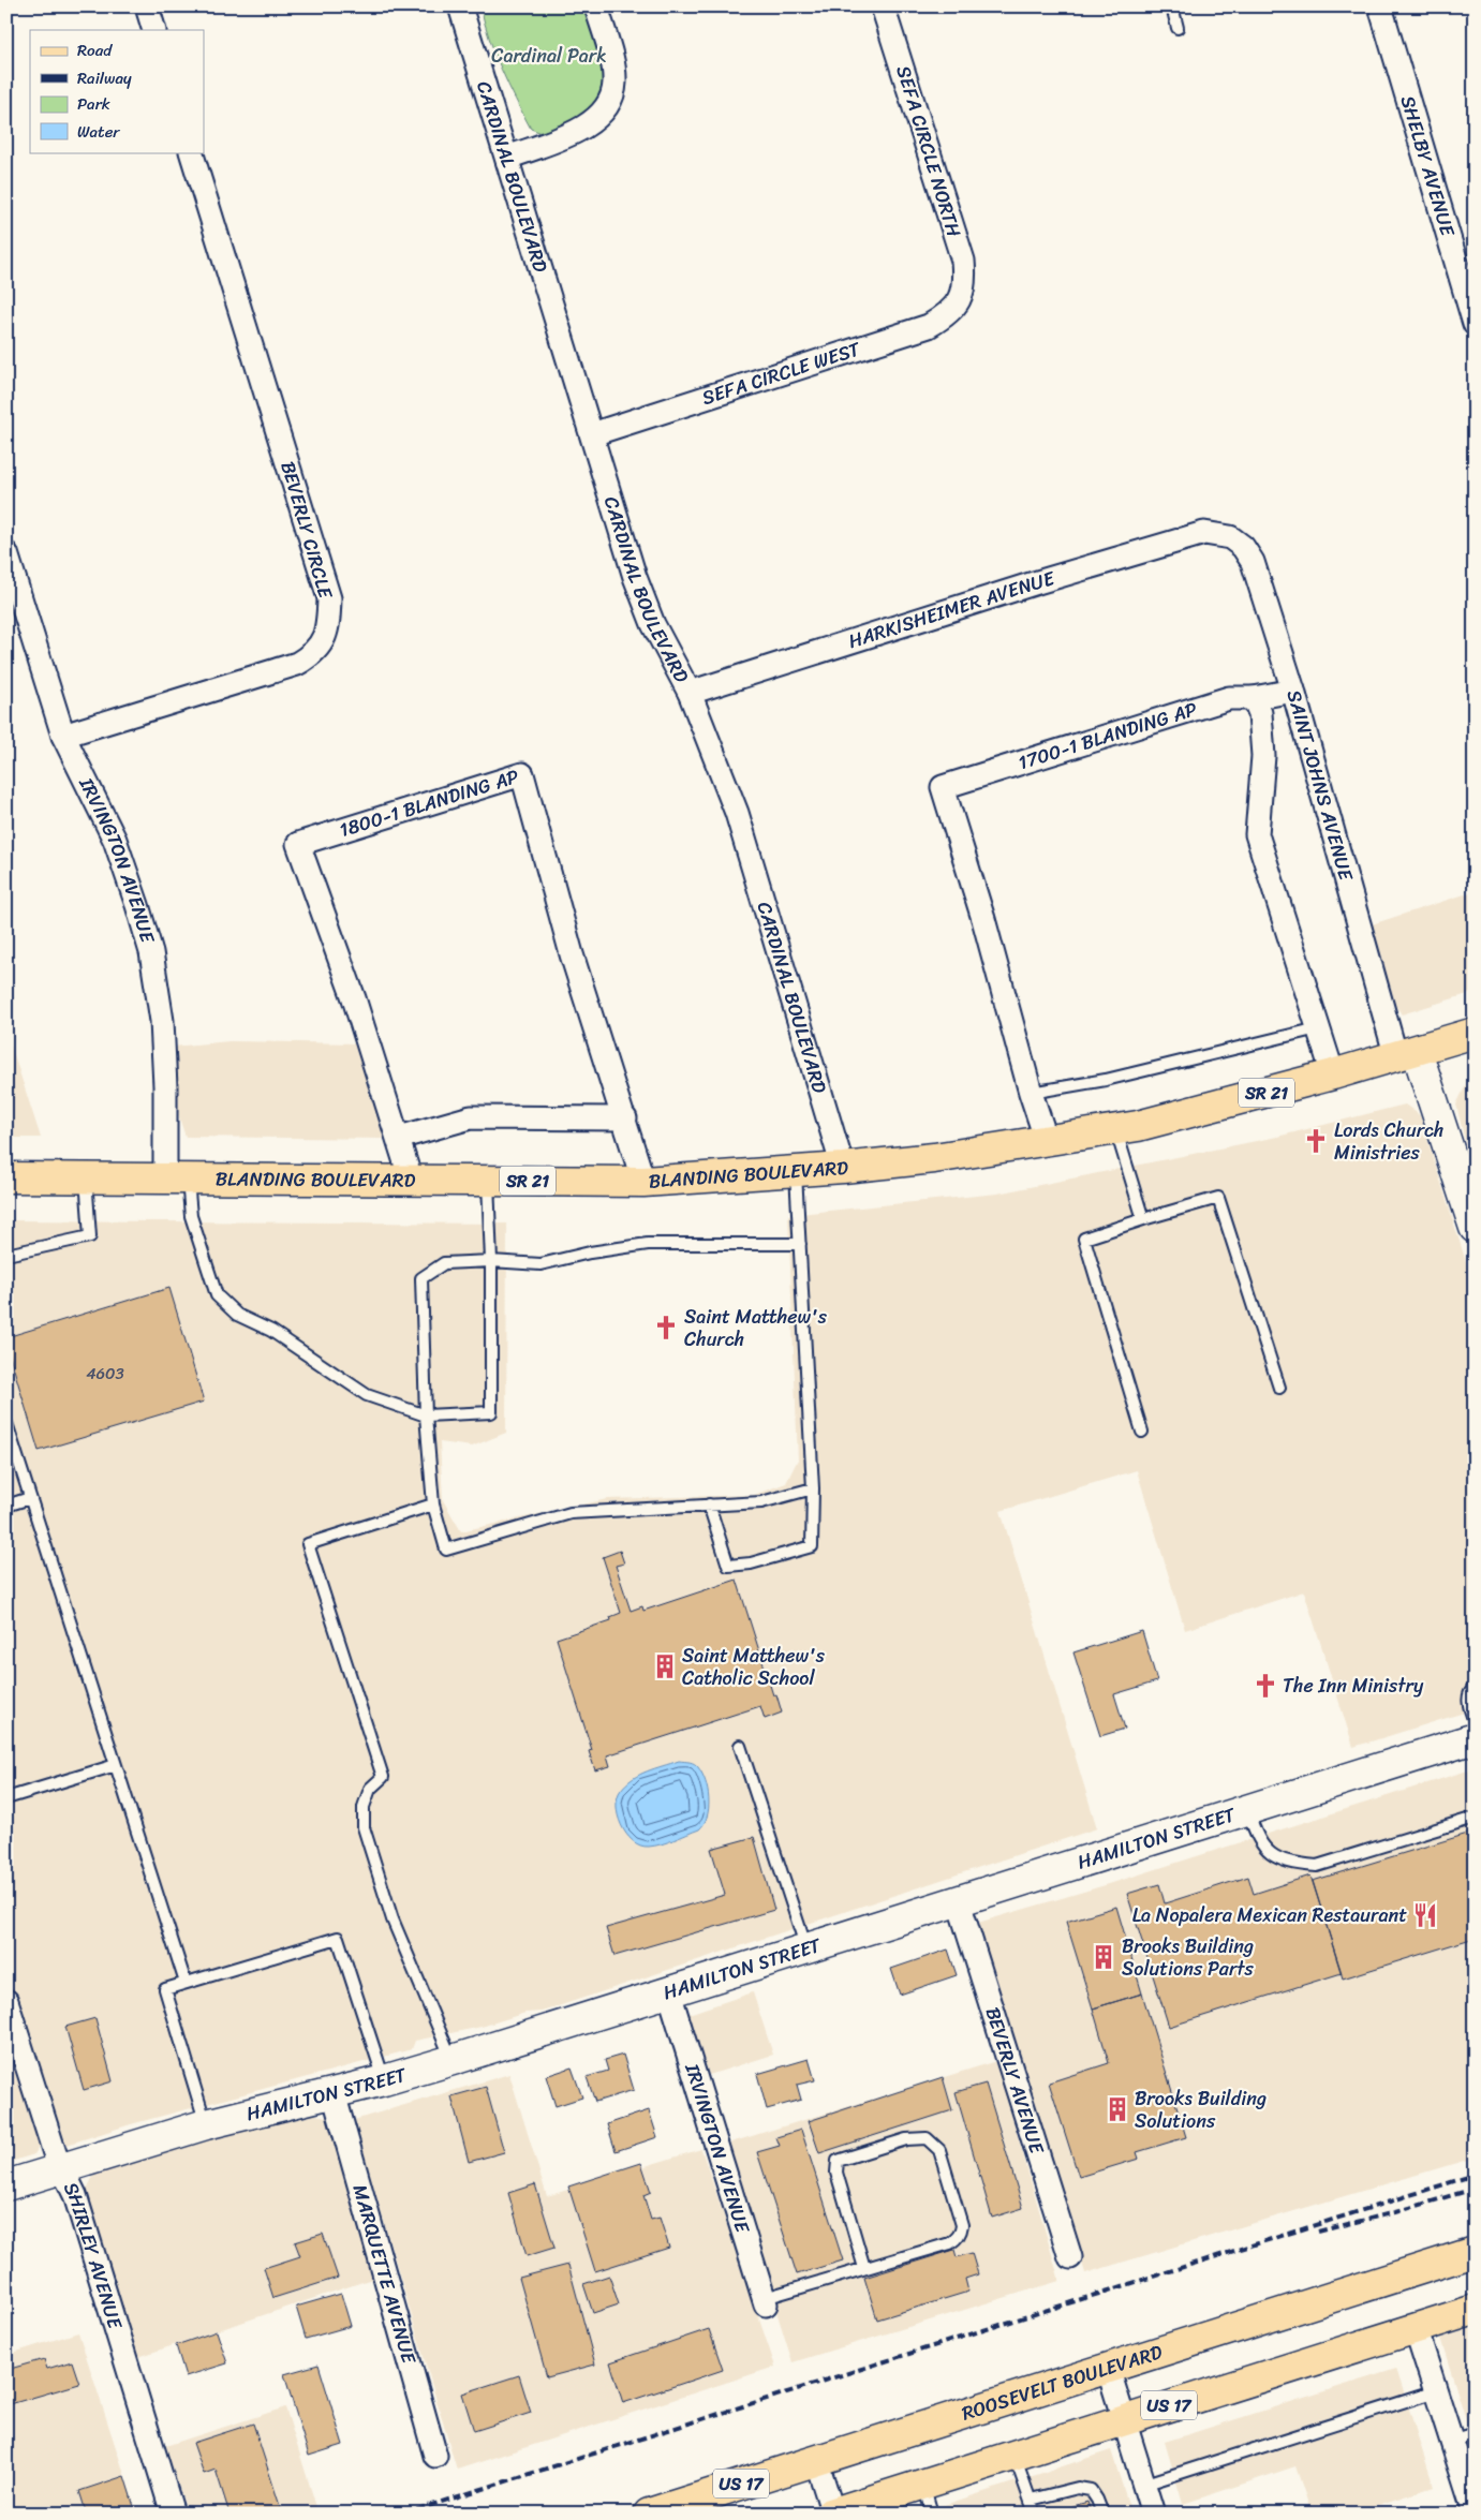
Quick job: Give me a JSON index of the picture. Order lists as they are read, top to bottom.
{
  "streets": {
    "main road": [
      "SR 21",
      "BLANDING BOULEVARD",
      "ROOSEVELT BOULEVARD",
      "US 17"
    ],
    "street": [
      "SEFA CIRCLE NORTH",
      "SHELBY AVENUE",
      "CARDINAL BOULEVARD",
      "SEFA CIRCLE WEST",
      "BEVERLY CIRCLE",
      "HARKISHEIMER AVENUE",
      "1700-1 BLANDING AP",
      "SAINT JOHNS AVENUE",
      "1800-1 BLANDING AP",
      "IRVINGTON AVENUE",
      "HAMILTON STREET",
      "BEVERLY AVENUE",
      "SHIRLEY AVENUE",
      "MARQUETTE AVENUE"
    ]
  },
  "crossings": [
    ["SEFA CIRCLE NORTH", "SEFA CIRCLE WEST"],
    ["CARDINAL BOULEVARD", "SEFA CIRCLE WEST"],
    ["CARDINAL BOULEVARD", "HARKISHEIMER AVENUE"],
    ["CARDINAL BOULEVARD", "BLANDING BOULEVARD"],
    ["BEVERLY CIRCLE", "IRVINGTON AVENUE"],
    ["HARKISHEIMER AVENUE", "SAINT JOHNS AVENUE"],
    ["1700-1 BLANDING AP", "BLANDING BOULEVARD"],
    ["SAINT JOHNS AVENUE", "BLANDING BOULEVARD"],
    ["1800-1 BLANDING AP", "BLANDING BOULEVARD"],
    ["IRVINGTON AVENUE", "BLANDING BOULEVARD"],
    ["IRVINGTON AVENUE", "HAMILTON STREET"],
    ["HAMILTON STREET", "BEVERLY AVENUE"],
    ["HAMILTON STREET", "SHIRLEY AVENUE"],
    ["HAMILTON STREET", "MARQUETTE AVENUE"]
  ],
  "parks": ["Cardinal Park"],
  "places": {
    "church": ["Lords Church Ministries", "Saint Matthew's Church", "The Inn Ministry"],
    "building": ["Saint Matthew's Catholic School", "Brooks Building Solutions Parts", "Brooks Building Solutions"],
    "restaurant": ["La Nopalera Mexican Restaurant"]
  },
  "house_numbers": ["4603"],
  "legend": [
    "Road",
    "Railway",
    "Park",
    "Water"
  ]
}
